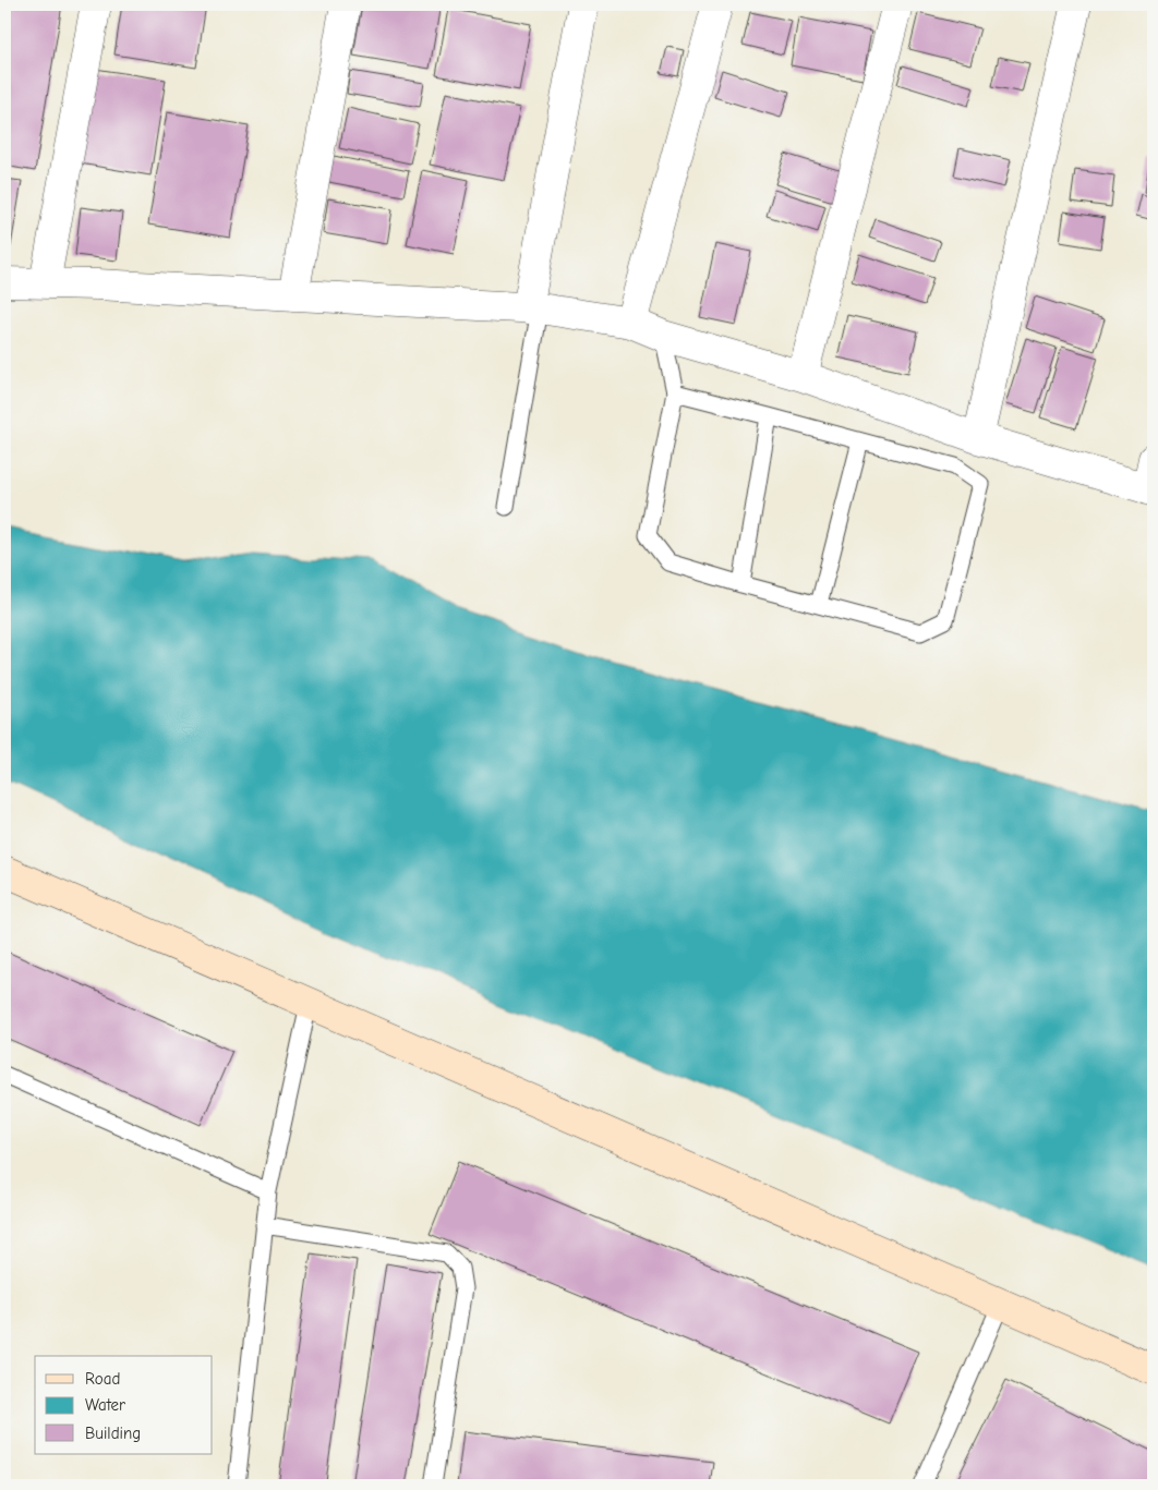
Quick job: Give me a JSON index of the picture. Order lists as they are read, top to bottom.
{
  "legend": ["Road", "Water", "Building"]
}
